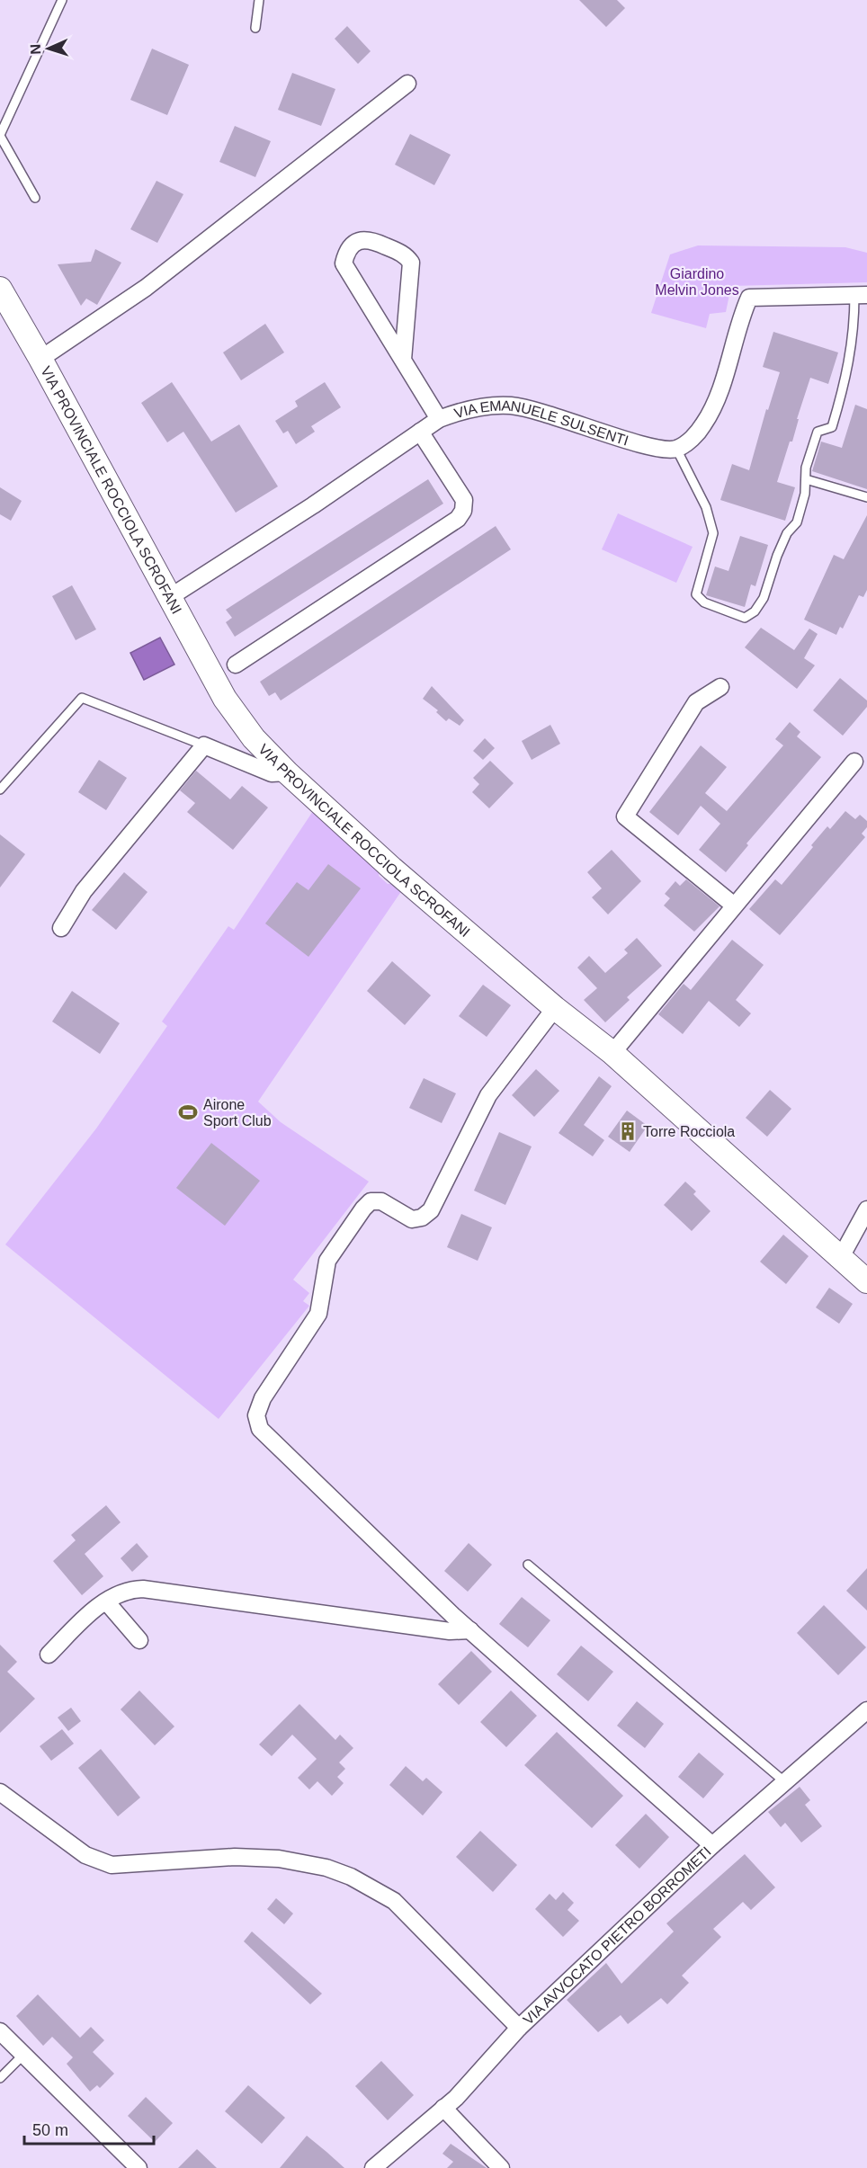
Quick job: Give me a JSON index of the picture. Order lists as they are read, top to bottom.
{
  "streets": {
    "street": ["VIA EMANUELE SULSENTI", "VIA PROVINCIALE ROCCIOLA SCROFANI", "VIA AVVOCATO PIETRO BORROMETI"]
  },
  "crossings": [
    ["VIA EMANUELE SULSENTI", "VIA PROVINCIALE ROCCIOLA SCROFANI"]
  ],
  "parks": ["Giardino Melvin Jones"],
  "places": {
    "sports": ["Airone Sport Club"],
    "building": ["Torre Rocciola"]
  },
  "scale_bar": "50 m",
  "north": "left"
}
